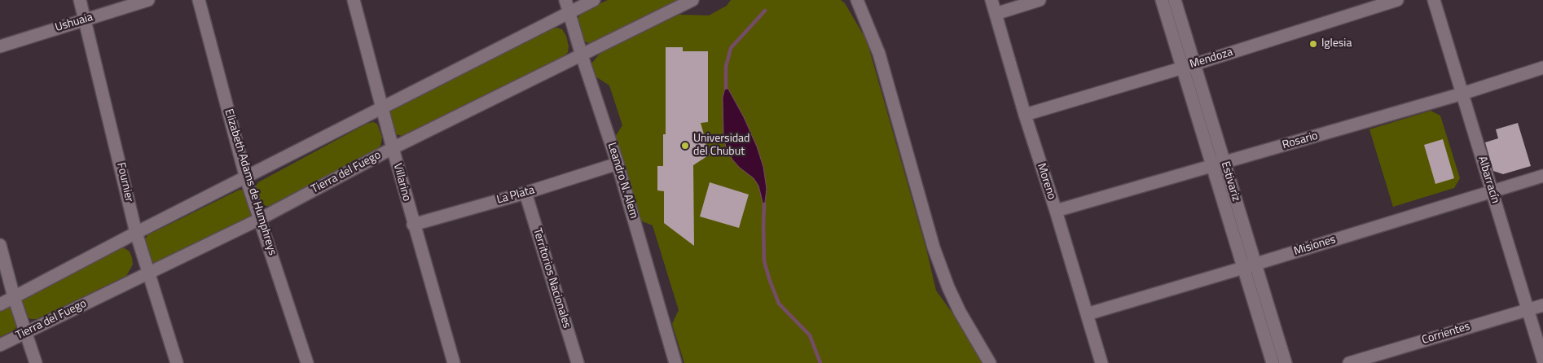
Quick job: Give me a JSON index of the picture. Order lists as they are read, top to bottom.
{
  "streets": {
    "street": [
      "Ushuaia",
      "Mendoza",
      "Rosario",
      "Tierra del Fuego",
      "Albarracín",
      "Leandro N. Alem",
      "Moreno",
      "Estivariz",
      "Fournier",
      "Elizabeth Adams de Humphreys",
      "Villarino",
      "La Plata",
      "Misiones",
      "Territorios Nacionales",
      "Corrientes"
    ]
  },
  "crossings": [
    ["Ushuaia", "Fournier"],
    ["Mendoza", "Moreno"],
    ["Mendoza", "Estivariz"],
    ["Rosario", "Albarracín"],
    ["Rosario", "Moreno"],
    ["Rosario", "Estivariz"],
    ["Tierra del Fuego", "Leandro N. Alem"],
    ["Tierra del Fuego", "Fournier"],
    ["Tierra del Fuego", "Elizabeth Adams de Humphreys"],
    ["Tierra del Fuego", "Villarino"],
    ["Albarracín", "Misiones"],
    ["Albarracín", "Corrientes"],
    ["Leandro N. Alem", "La Plata"],
    ["Moreno", "Misiones"],
    ["Estivariz", "Misiones"],
    ["Villarino", "La Plata"],
    ["La Plata", "Territorios Nacionales"]
  ],
  "places": ["Iglesia", "Universidad del Chubut"]
}
